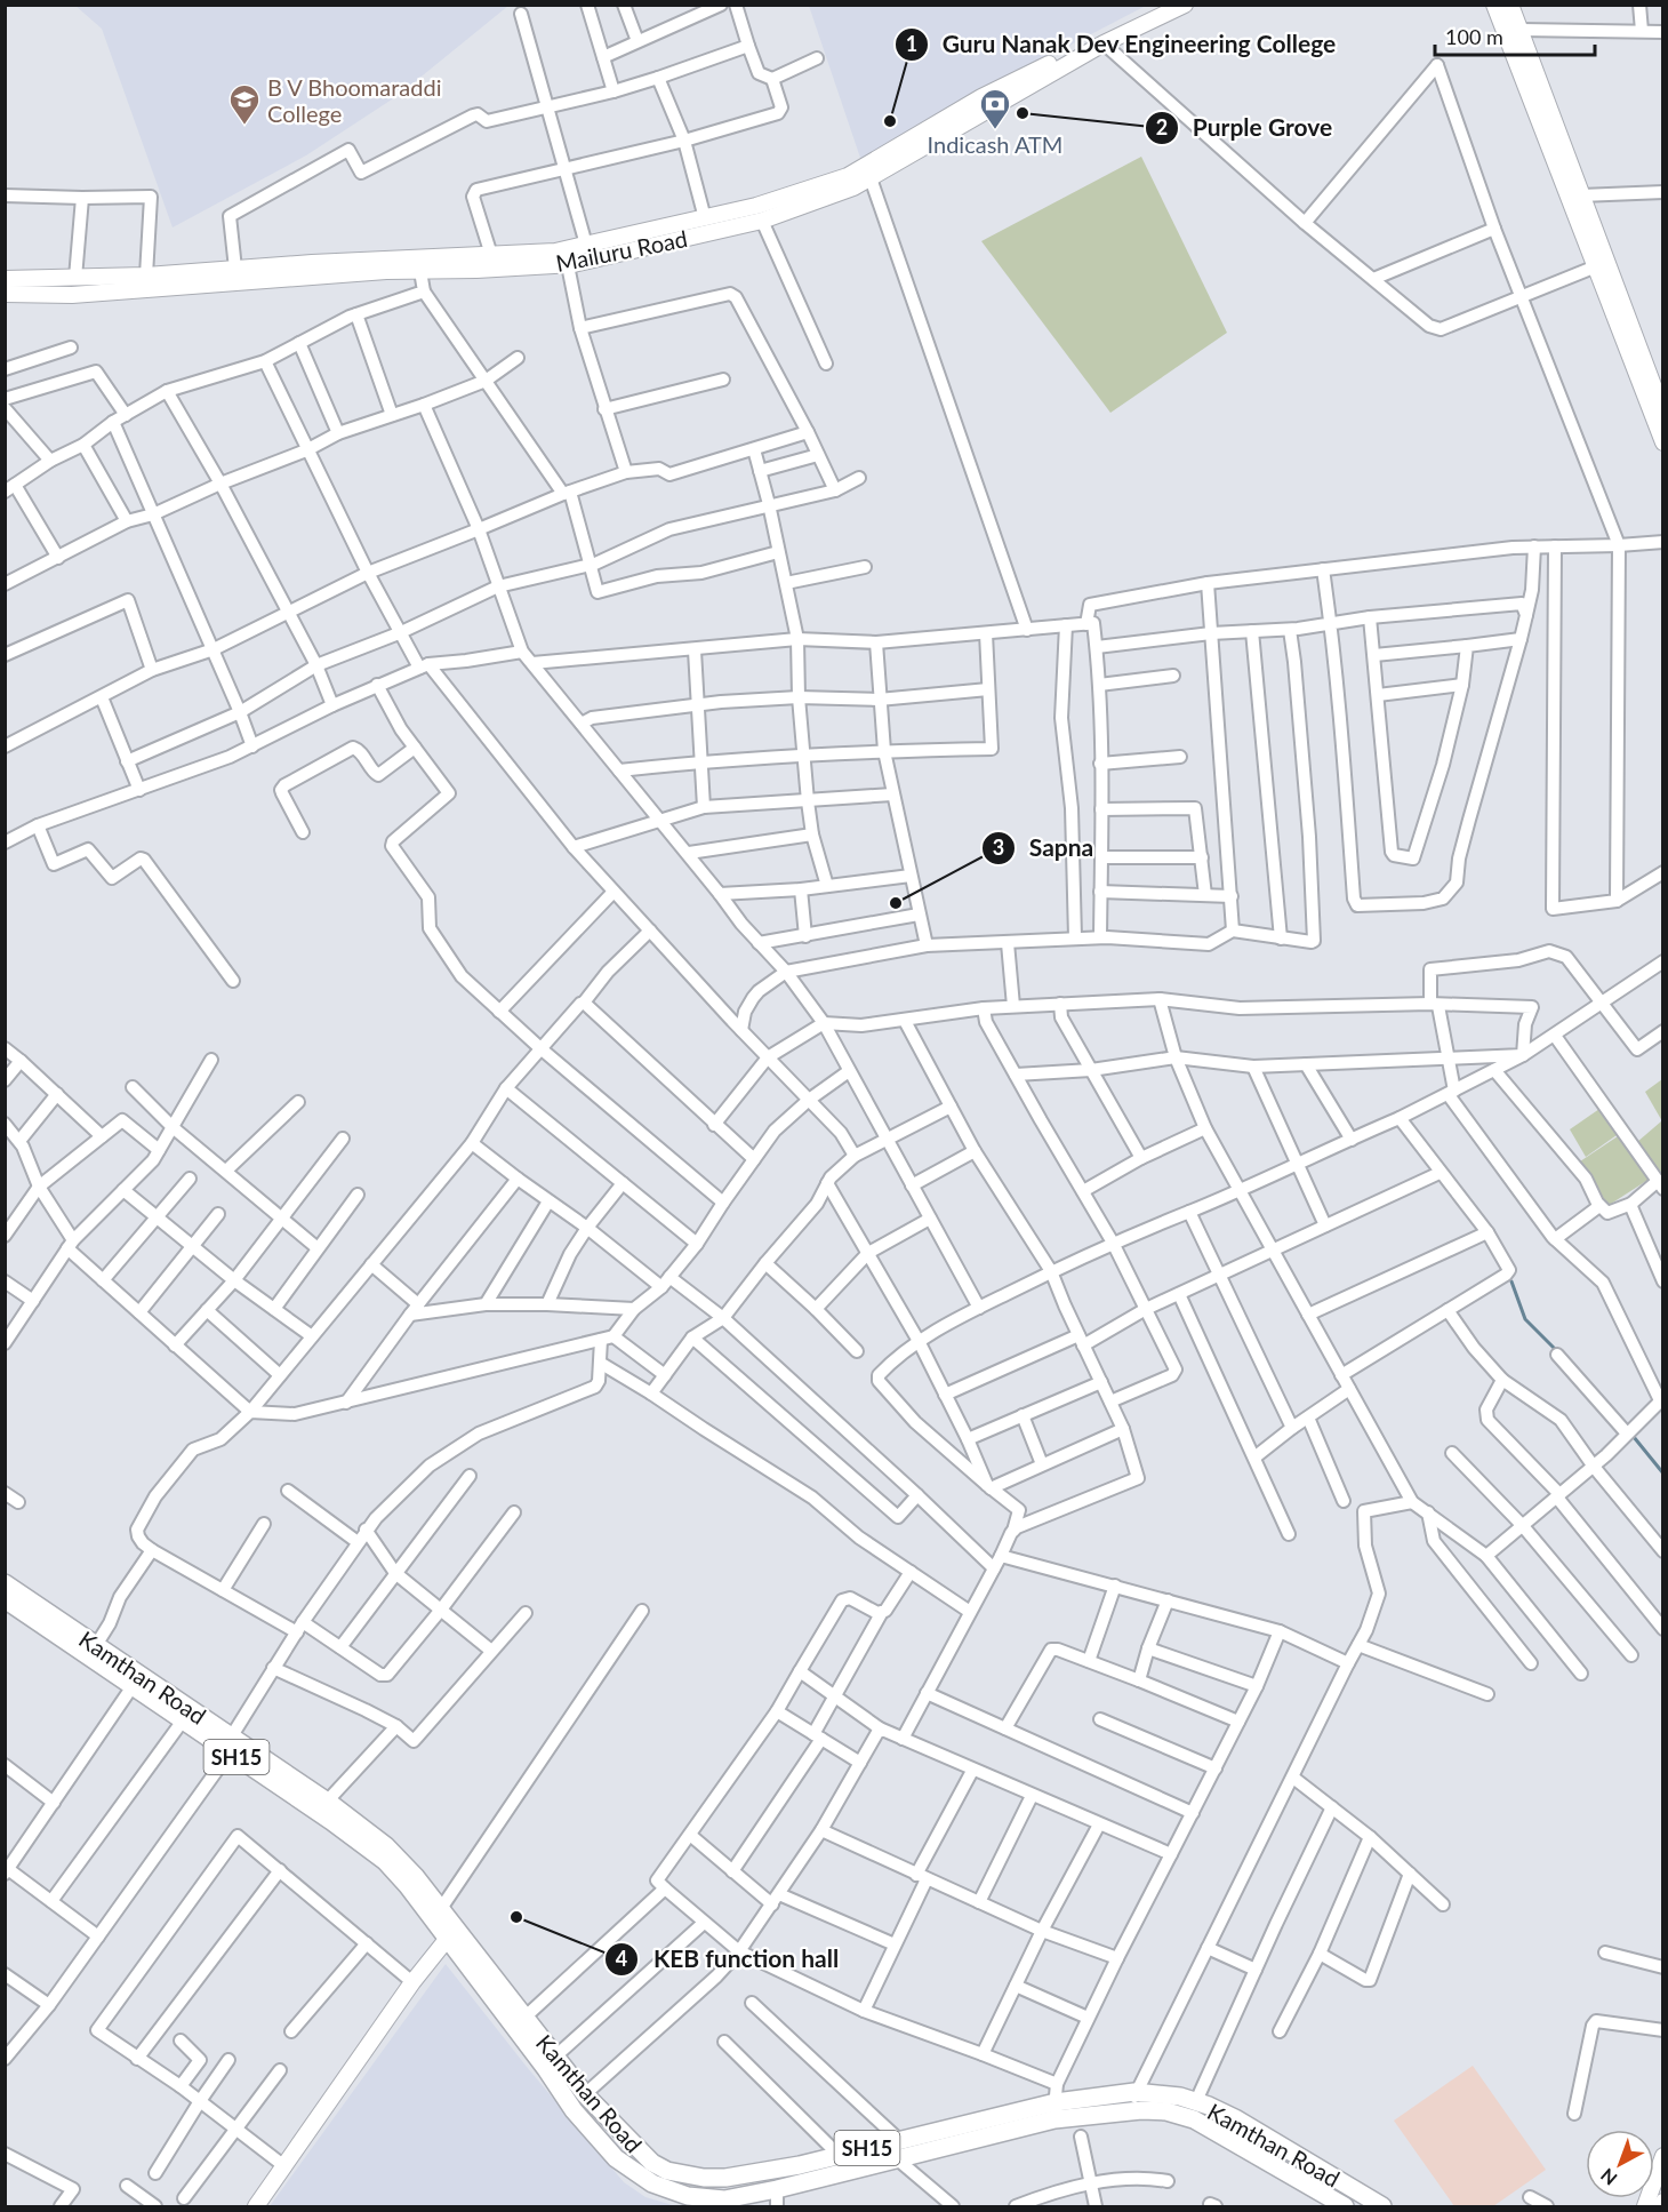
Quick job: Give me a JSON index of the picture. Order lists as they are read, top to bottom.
{
  "streets": {
    "main road": ["Kamthan Road", "SH15"],
    "street": ["Mailuru Road"]
  },
  "places": {
    "other": [
      "Purple Grove",
      "Guru Nanak Dev Engineering College",
      "Sapna",
      "KEB function hall"
    ],
    "school or university": ["B V Bhoomaraddi College"],
    "bank": ["Indicash ATM"]
  },
  "scale_bar": "100 m",
  "north": "bottom left"
}
